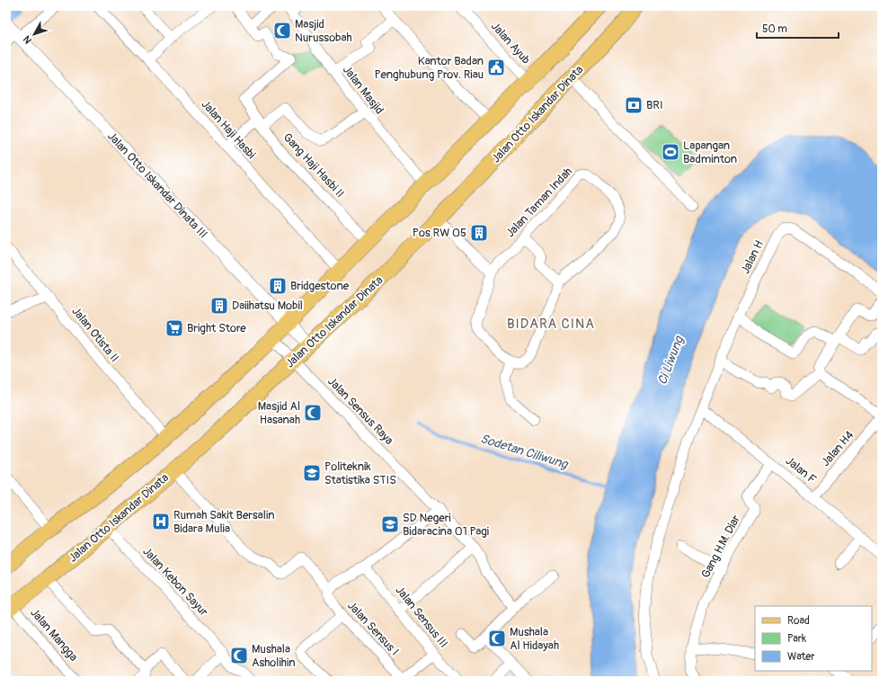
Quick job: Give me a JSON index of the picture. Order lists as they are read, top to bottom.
{
  "streets": {
    "main road": ["Jalan Otto Iskandar Dinata"],
    "street": [
      "Jalan Ayub",
      "Jalan Masjid",
      "Jalan Haji Hasbi",
      "Gang Haji Hasbi II",
      "Jalan Otto Iskandar Dinata III",
      "Jalan Taman Indah",
      "Jalan H",
      "Jalan Otista II",
      "Jalan Sensus Raya",
      "Jalan H4",
      "Jalan F",
      "Gang H.M. Diar",
      "Jalan Kebon Sayur",
      "Jalan Sensus III",
      "Jalan Sensus I",
      "Jalan Mangga"
    ]
  },
  "crossings": [
    ["Jalan Otto Iskandar Dinata", "Jalan Otto Iskandar Dinata III"],
    ["Jalan Otto Iskandar Dinata", "Jalan Sensus Raya"],
    ["Jalan Otto Iskandar Dinata", "Jalan Kebon Sayur"],
    ["Jalan Otto Iskandar Dinata", "Jalan Sensus I"],
    ["Jalan Otto Iskandar Dinata", "Jalan Mangga"],
    ["Jalan H", "Jalan F"],
    ["Jalan H4", "Jalan F"],
    ["Jalan F", "Gang H.M. Diar"]
  ],
  "districts": ["BIDARA CINA"],
  "water": ["Ci Liwung", "Sodetan Ciliwung"],
  "places": {
    "mosque": [
      "Masjid Nurussobah",
      "Masjid Al Hasanah",
      "Mushala Al Hidayah",
      "Mushala Asholihin"
    ],
    "public building": ["Kantor Badan Penghubung Prov. Riau"],
    "bank": ["BRI"],
    "sports": ["Lapangan Badminton"],
    "building": ["Pos RW 05", "Bridgestone", "Daiihatsu Mobil"],
    "supermarket": ["Bright Store"],
    "school or university": ["Politeknik Statistika STIS", "SD Negeri Bidaracina 01 Pagi"],
    "hospital": ["Rumah Sakit Bersalin Bidara Mulia"]
  },
  "legend": ["Road", "Park", "Water"],
  "scale_bar": "50 m",
  "north": "bottom left"
}
